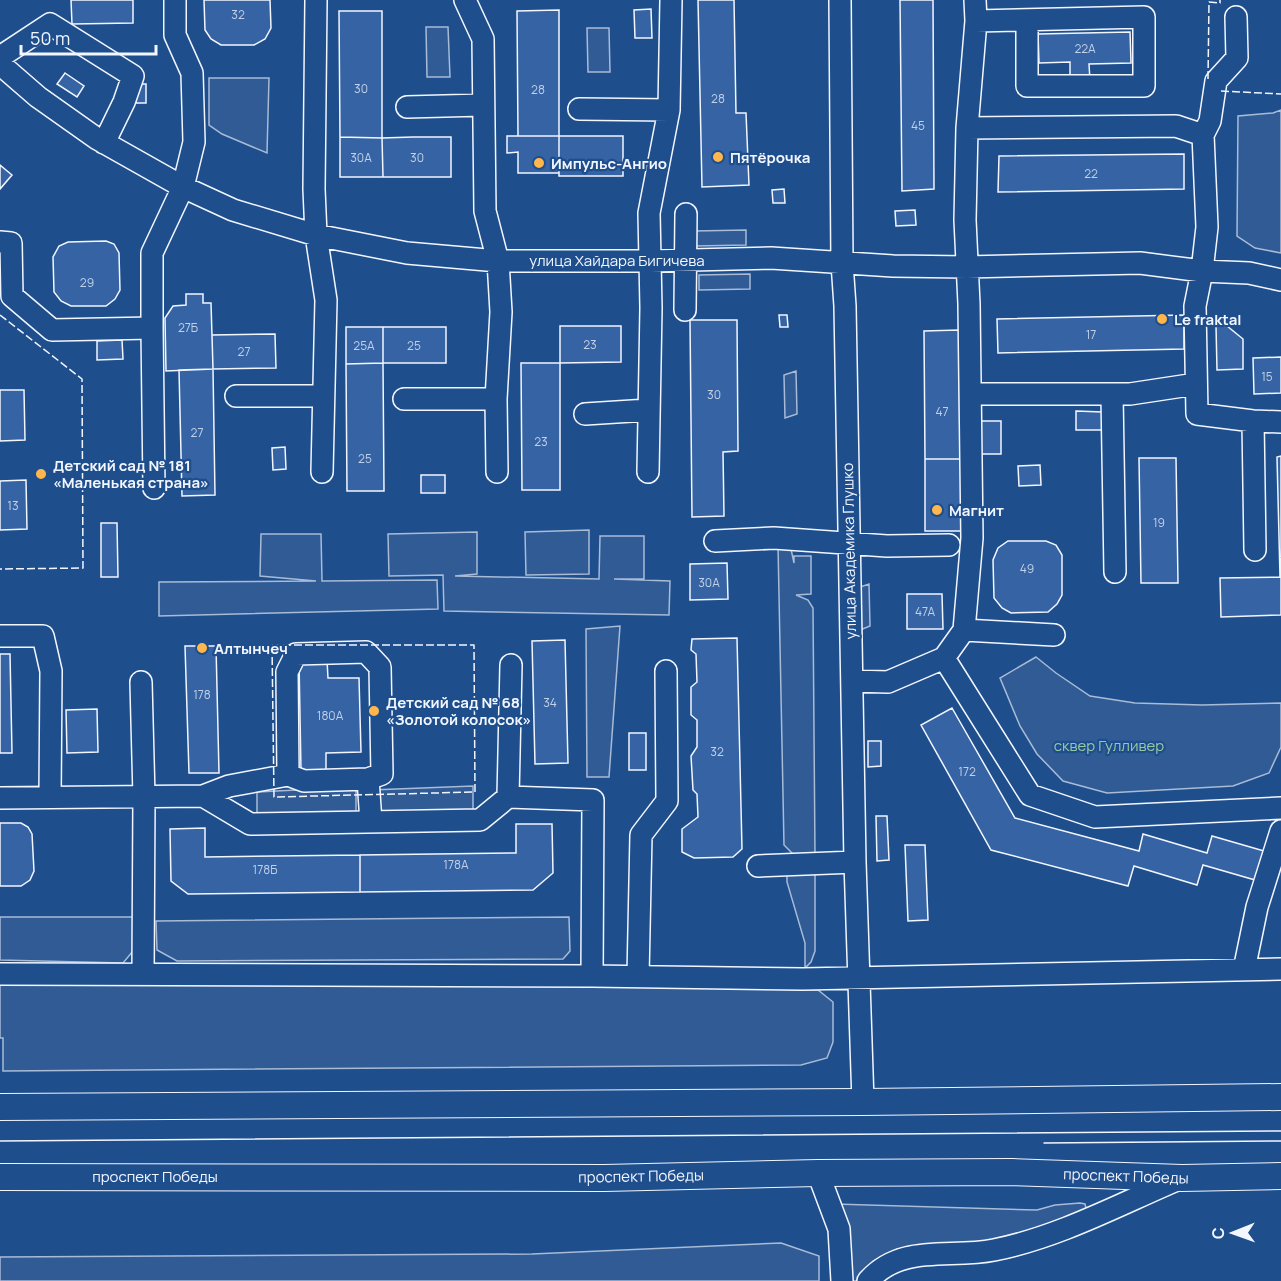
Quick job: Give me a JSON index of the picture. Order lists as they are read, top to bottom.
{
  "streets": {
    "main road": ["проспект Победы"],
    "street": ["улица Хайдара Бигичева", "улица Академика Глушко"]
  },
  "crossings": [
    ["улица Хайдара Бигичева", "улица Академика Глушко"]
  ],
  "parks": ["сквер Гулливер"],
  "places": [
    "Пятёрочка",
    "Импульс-Ангио",
    "Le fraktal",
    "Детский сад № 181 «Маленькая страна»",
    "Магнит",
    "Алтынчеч",
    "Детский сад № 68 «Золотой колосок»"
  ],
  "house_numbers": [
    "32",
    "22А",
    "30",
    "28",
    "28",
    "45",
    "30А",
    "30",
    "22",
    "29",
    "27Б",
    "17",
    "23",
    "25А",
    "25",
    "27",
    "15",
    "30",
    "47",
    "27",
    "23",
    "25",
    "13",
    "19",
    "49",
    "30А",
    "47А",
    "178",
    "34",
    "180А",
    "32",
    "172",
    "178А",
    "178Б"
  ],
  "scale_bar": "50 m",
  "north": "left"
}
